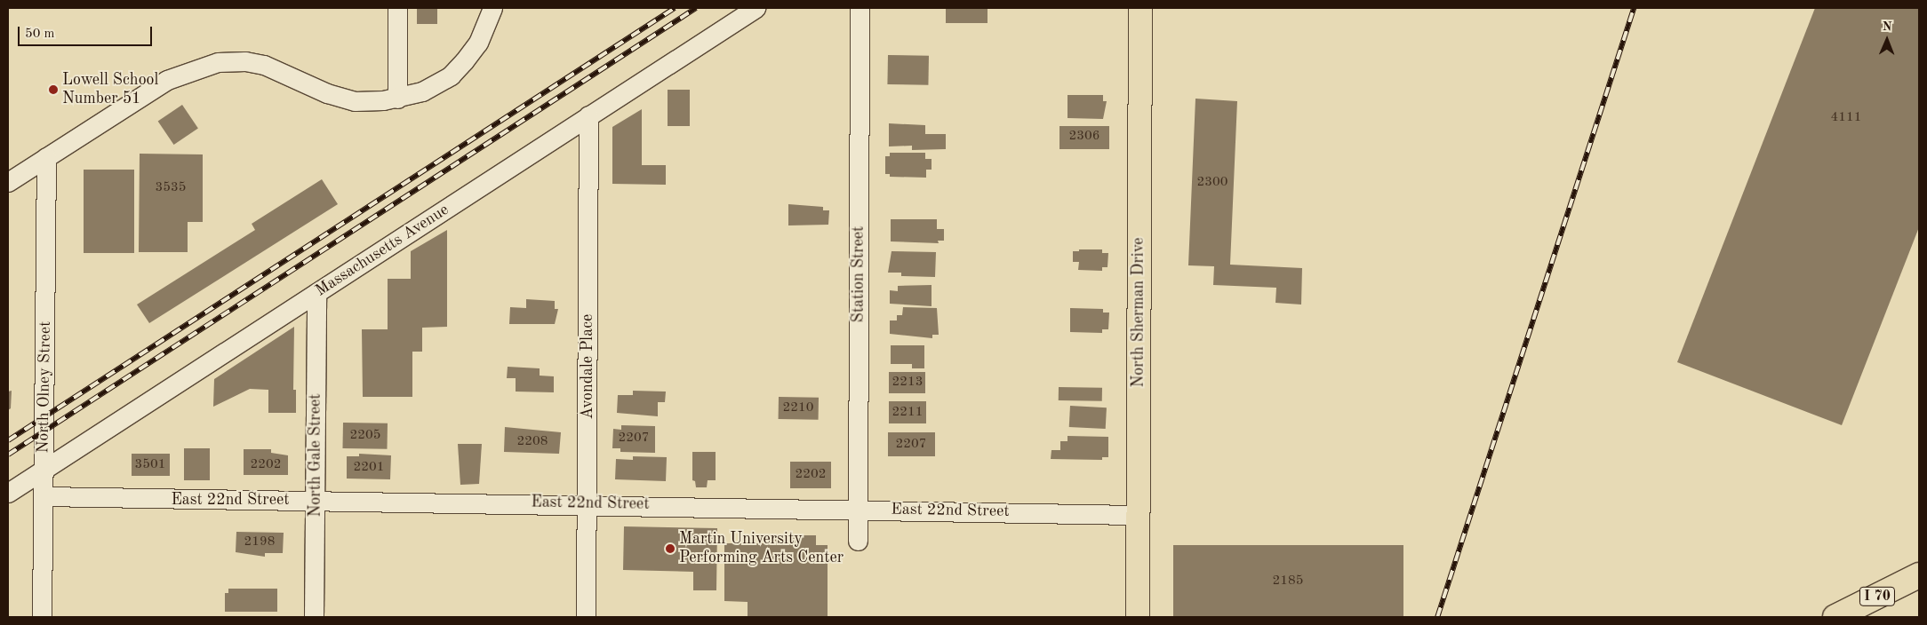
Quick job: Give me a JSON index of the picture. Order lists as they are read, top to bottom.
{
  "streets": {
    "highway": ["I 70"],
    "main road": ["North Sherman Drive"],
    "street": [
      "Massachusetts Avenue",
      "Station Street",
      "Avondale Place",
      "North Olney Street",
      "North Gale Street",
      "East 22nd Street"
    ]
  },
  "crossings": [
    ["Massachusetts Avenue", "Avondale Place"],
    ["Massachusetts Avenue", "North Olney Street"],
    ["Massachusetts Avenue", "North Gale Street"],
    ["Station Street", "East 22nd Street"],
    ["North Sherman Drive", "East 22nd Street"],
    ["Avondale Place", "East 22nd Street"],
    ["North Olney Street", "East 22nd Street"],
    ["North Gale Street", "East 22nd Street"]
  ],
  "places": ["Lowell School Number 51", "Martin University Performing Arts Center"],
  "house_numbers": [
    "4111",
    "2306",
    "2300",
    "3535",
    "2213",
    "2210",
    "2211",
    "2205",
    "2207",
    "2208",
    "2207",
    "3501",
    "2202",
    "2201",
    "2202",
    "2198",
    "2185"
  ],
  "scale_bar": "50 m",
  "north": "top"
}
